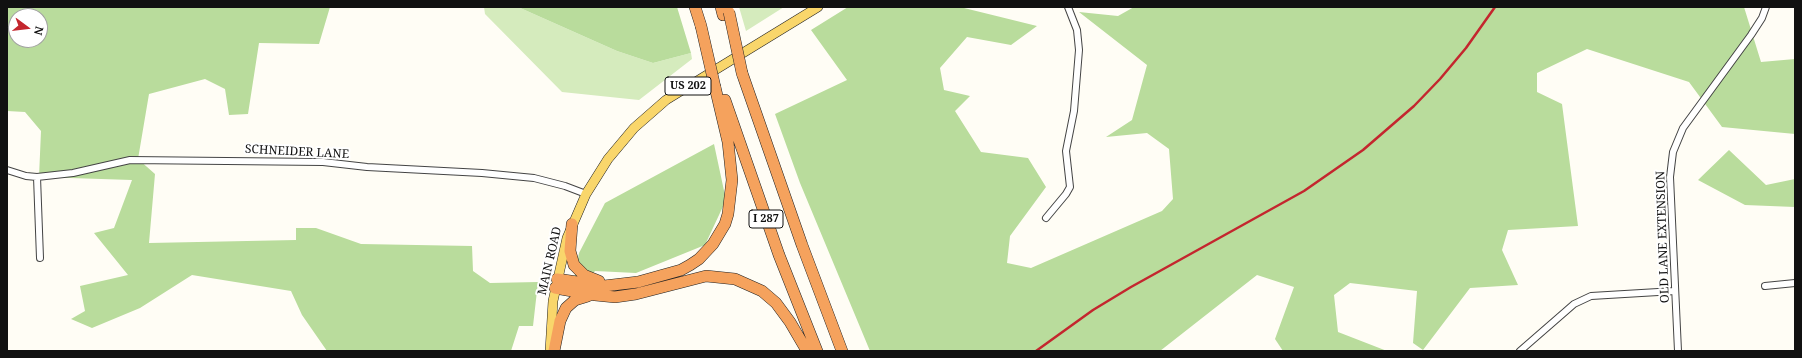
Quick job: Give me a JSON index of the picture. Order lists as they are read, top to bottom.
{
  "streets": {
    "highway": ["I 287"],
    "main road": ["US 202", "MAIN ROAD"],
    "street": ["SCHNEIDER LANE", "OLD LANE EXTENSION"]
  },
  "crossings": [
    ["SCHNEIDER LANE", "MAIN ROAD"]
  ],
  "north": "right"
}
